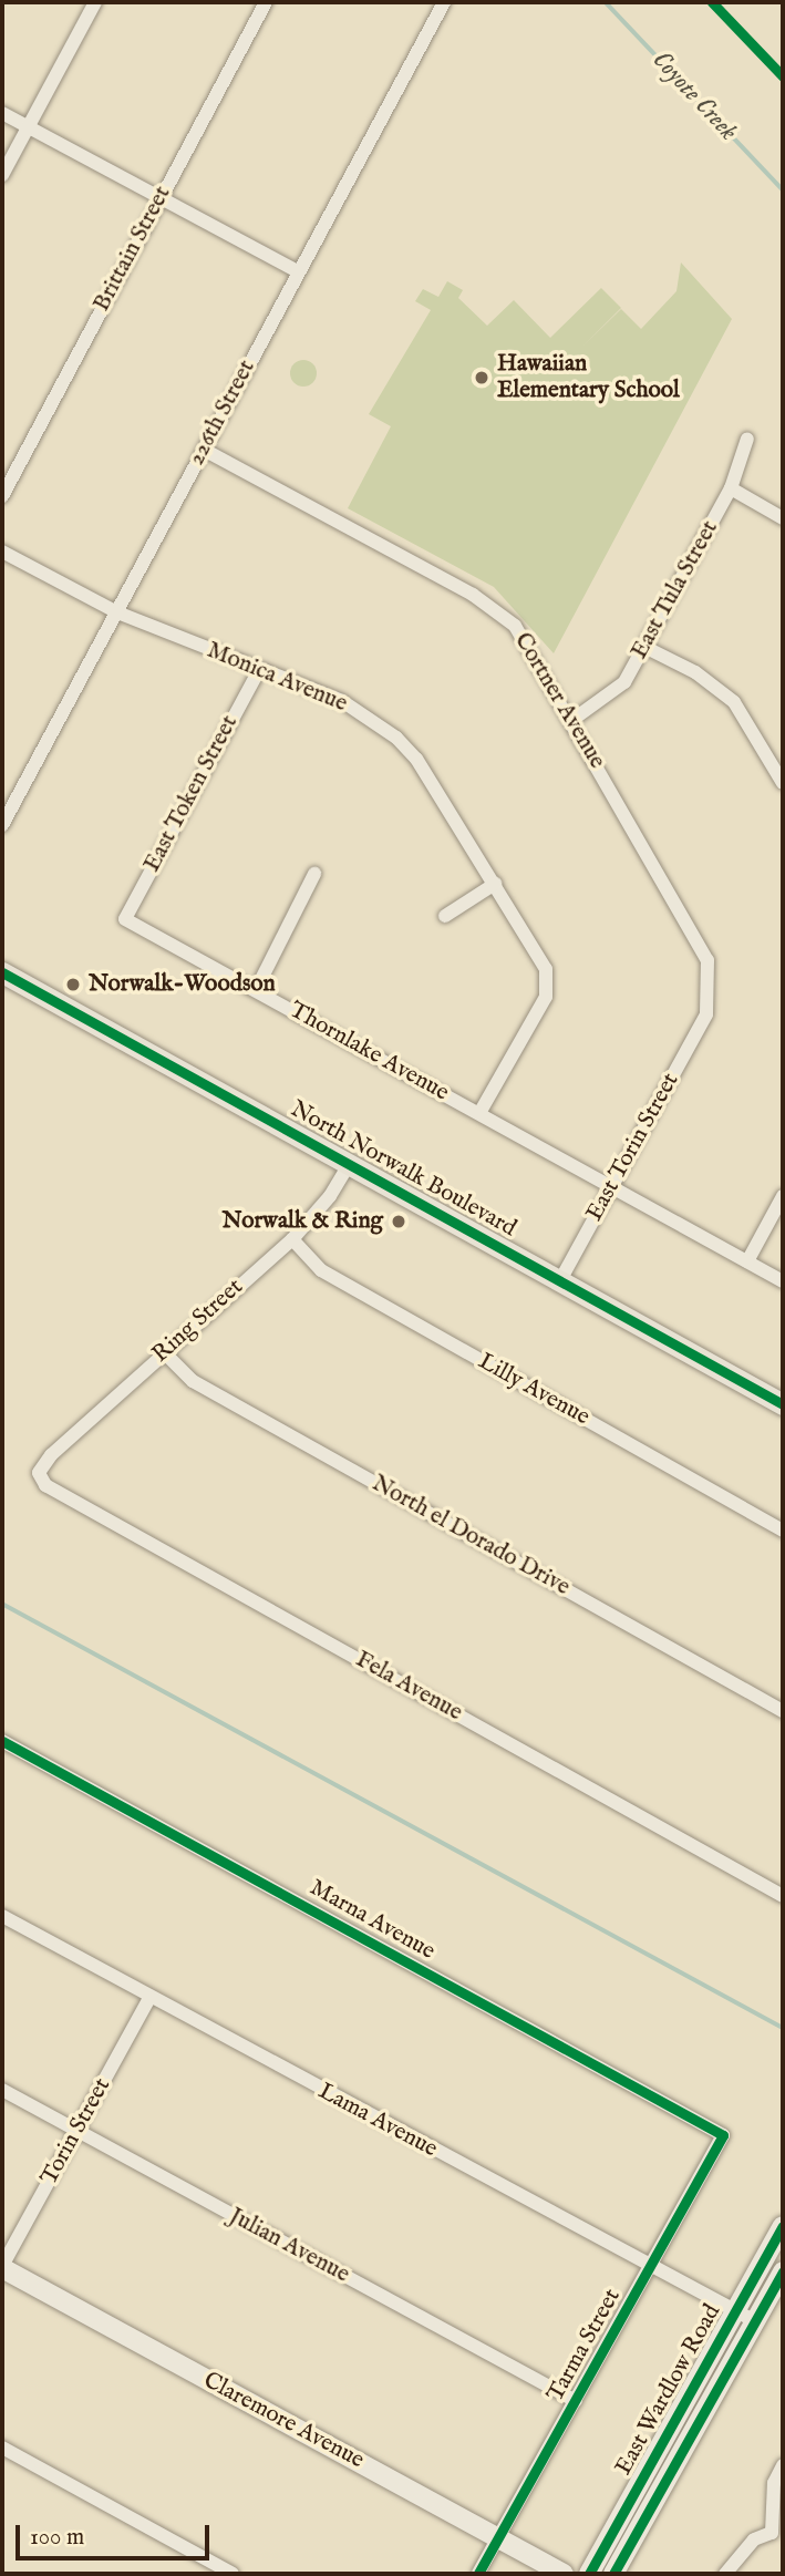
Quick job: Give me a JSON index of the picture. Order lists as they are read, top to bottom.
{
  "streets": {
    "main road": ["North Norwalk Boulevard", "East Wardlow Road", "Claremore Avenue"],
    "street": [
      "Brittain Street",
      "226th Street",
      "East Tula Street",
      "Monica Avenue",
      "Cortner Avenue",
      "East Token Street",
      "Thornlake Avenue",
      "East Torin Street",
      "Ring Street",
      "Lilly Avenue",
      "North el Dorado Drive",
      "Fela Avenue",
      "Marna Avenue",
      "Lama Avenue",
      "Torin Street",
      "Julian Avenue",
      "Tarma Street"
    ]
  },
  "crossings": [
    ["226th Street", "Monica Avenue"],
    ["226th Street", "Cortner Avenue"],
    ["East Tula Street", "Cortner Avenue"],
    ["Monica Avenue", "East Token Street"],
    ["Monica Avenue", "Thornlake Avenue"],
    ["Cortner Avenue", "East Torin Street"],
    ["East Token Street", "Thornlake Avenue"],
    ["Thornlake Avenue", "East Torin Street"],
    ["East Torin Street", "North Norwalk Boulevard"],
    ["North Norwalk Boulevard", "Ring Street"],
    ["Ring Street", "Lilly Avenue"],
    ["Ring Street", "North el Dorado Drive"],
    ["Ring Street", "Fela Avenue"],
    ["Marna Avenue", "Tarma Street"],
    ["Lama Avenue", "Torin Street"],
    ["Lama Avenue", "Tarma Street"],
    ["Lama Avenue", "East Wardlow Road"],
    ["Torin Street", "Julian Avenue"],
    ["Torin Street", "Claremore Avenue"],
    ["Julian Avenue", "Tarma Street"],
    ["Tarma Street", "Claremore Avenue"]
  ],
  "water": ["Coyote Creek"],
  "places": ["Hawaiian Elementary School", "Norwalk-Woodson", "Norwalk & Ring"],
  "scale_bar": "100 m"
}
